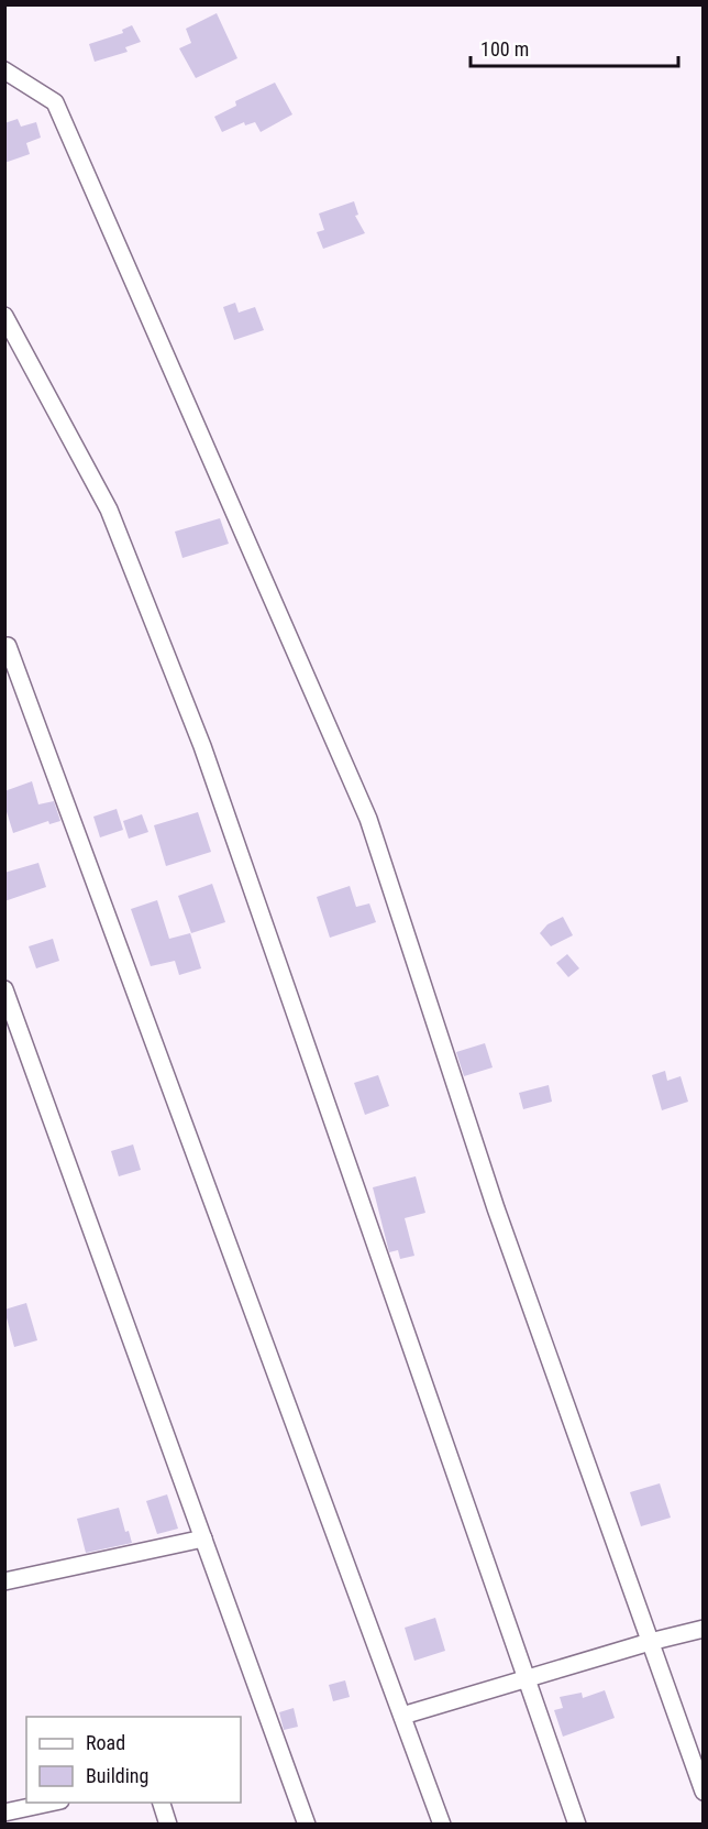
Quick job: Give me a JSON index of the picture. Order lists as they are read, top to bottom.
{
  "legend": ["Road", "Building"],
  "scale_bar": "100 m"
}
